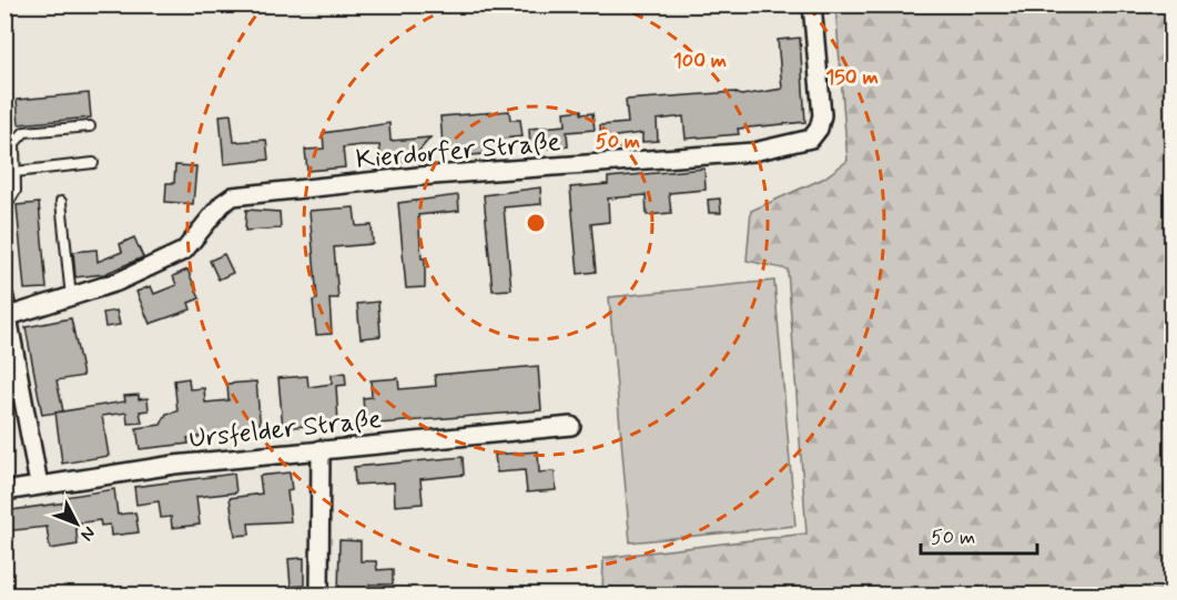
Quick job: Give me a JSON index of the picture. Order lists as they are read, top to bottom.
{
  "streets": {
    "street": ["Kierdorfer Straße", "Ursfelder Straße"]
  },
  "scale_bar": "50 m",
  "north": "bottom right",
  "rings": ["100 m", "150 m", "50 m"]
}
